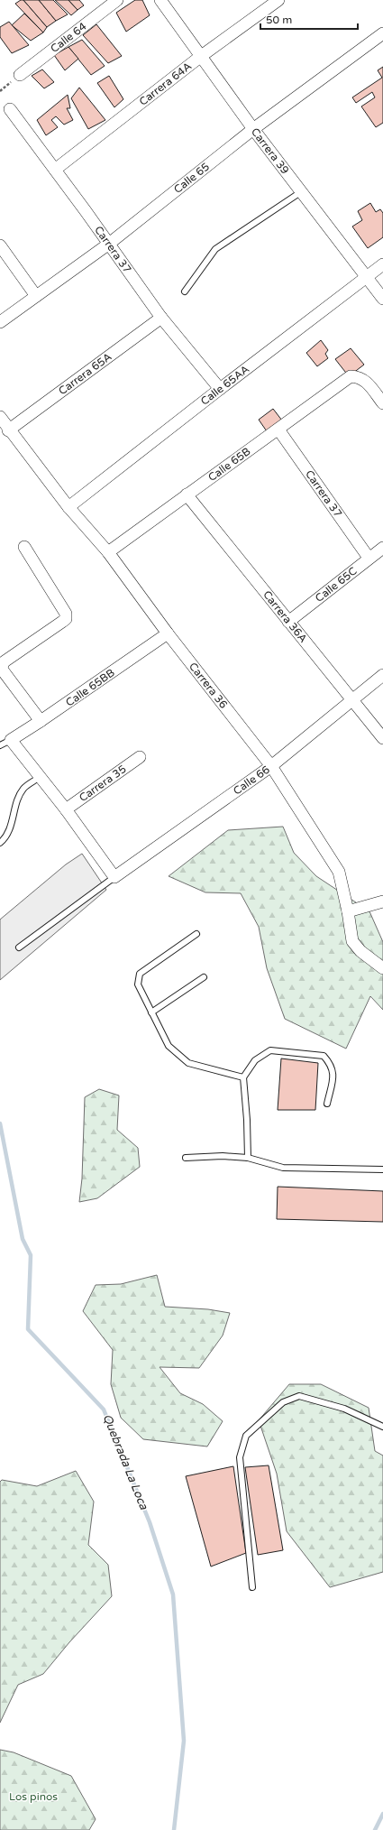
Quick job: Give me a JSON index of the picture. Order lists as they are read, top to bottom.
{
  "streets": {
    "street": [
      "Calle 64",
      "Carrera 64A",
      "Carrera 39",
      "Calle 65",
      "Carrera 37",
      "Carrera 65A",
      "Calle 65AA",
      "Calle 65B",
      "Calle 65C",
      "Carrera 36A",
      "Carrera 36",
      "Calle 65BB",
      "Calle 66",
      "Carrera 35"
    ]
  },
  "crossings": [
    ["Carrera 64A", "Carrera 39"],
    ["Carrera 64A", "Carrera 37"],
    ["Carrera 39", "Calle 65"],
    ["Carrera 39", "Calle 65AA"],
    ["Calle 65", "Carrera 37"],
    ["Carrera 37", "Carrera 65A"],
    ["Carrera 37", "Calle 65AA"],
    ["Carrera 37", "Calle 65B"],
    ["Carrera 37", "Calle 65C"],
    ["Carrera 65A", "Carrera 36"],
    ["Calle 65AA", "Carrera 36"],
    ["Calle 65B", "Carrera 36A"],
    ["Calle 65B", "Carrera 36"],
    ["Calle 65C", "Carrera 36A"],
    ["Carrera 36A", "Calle 66"],
    ["Carrera 36", "Calle 65BB"],
    ["Carrera 36", "Calle 66"]
  ],
  "water": ["Quebrada La Loca"],
  "parks": ["Los pinos"],
  "scale_bar": "50 m"
}
